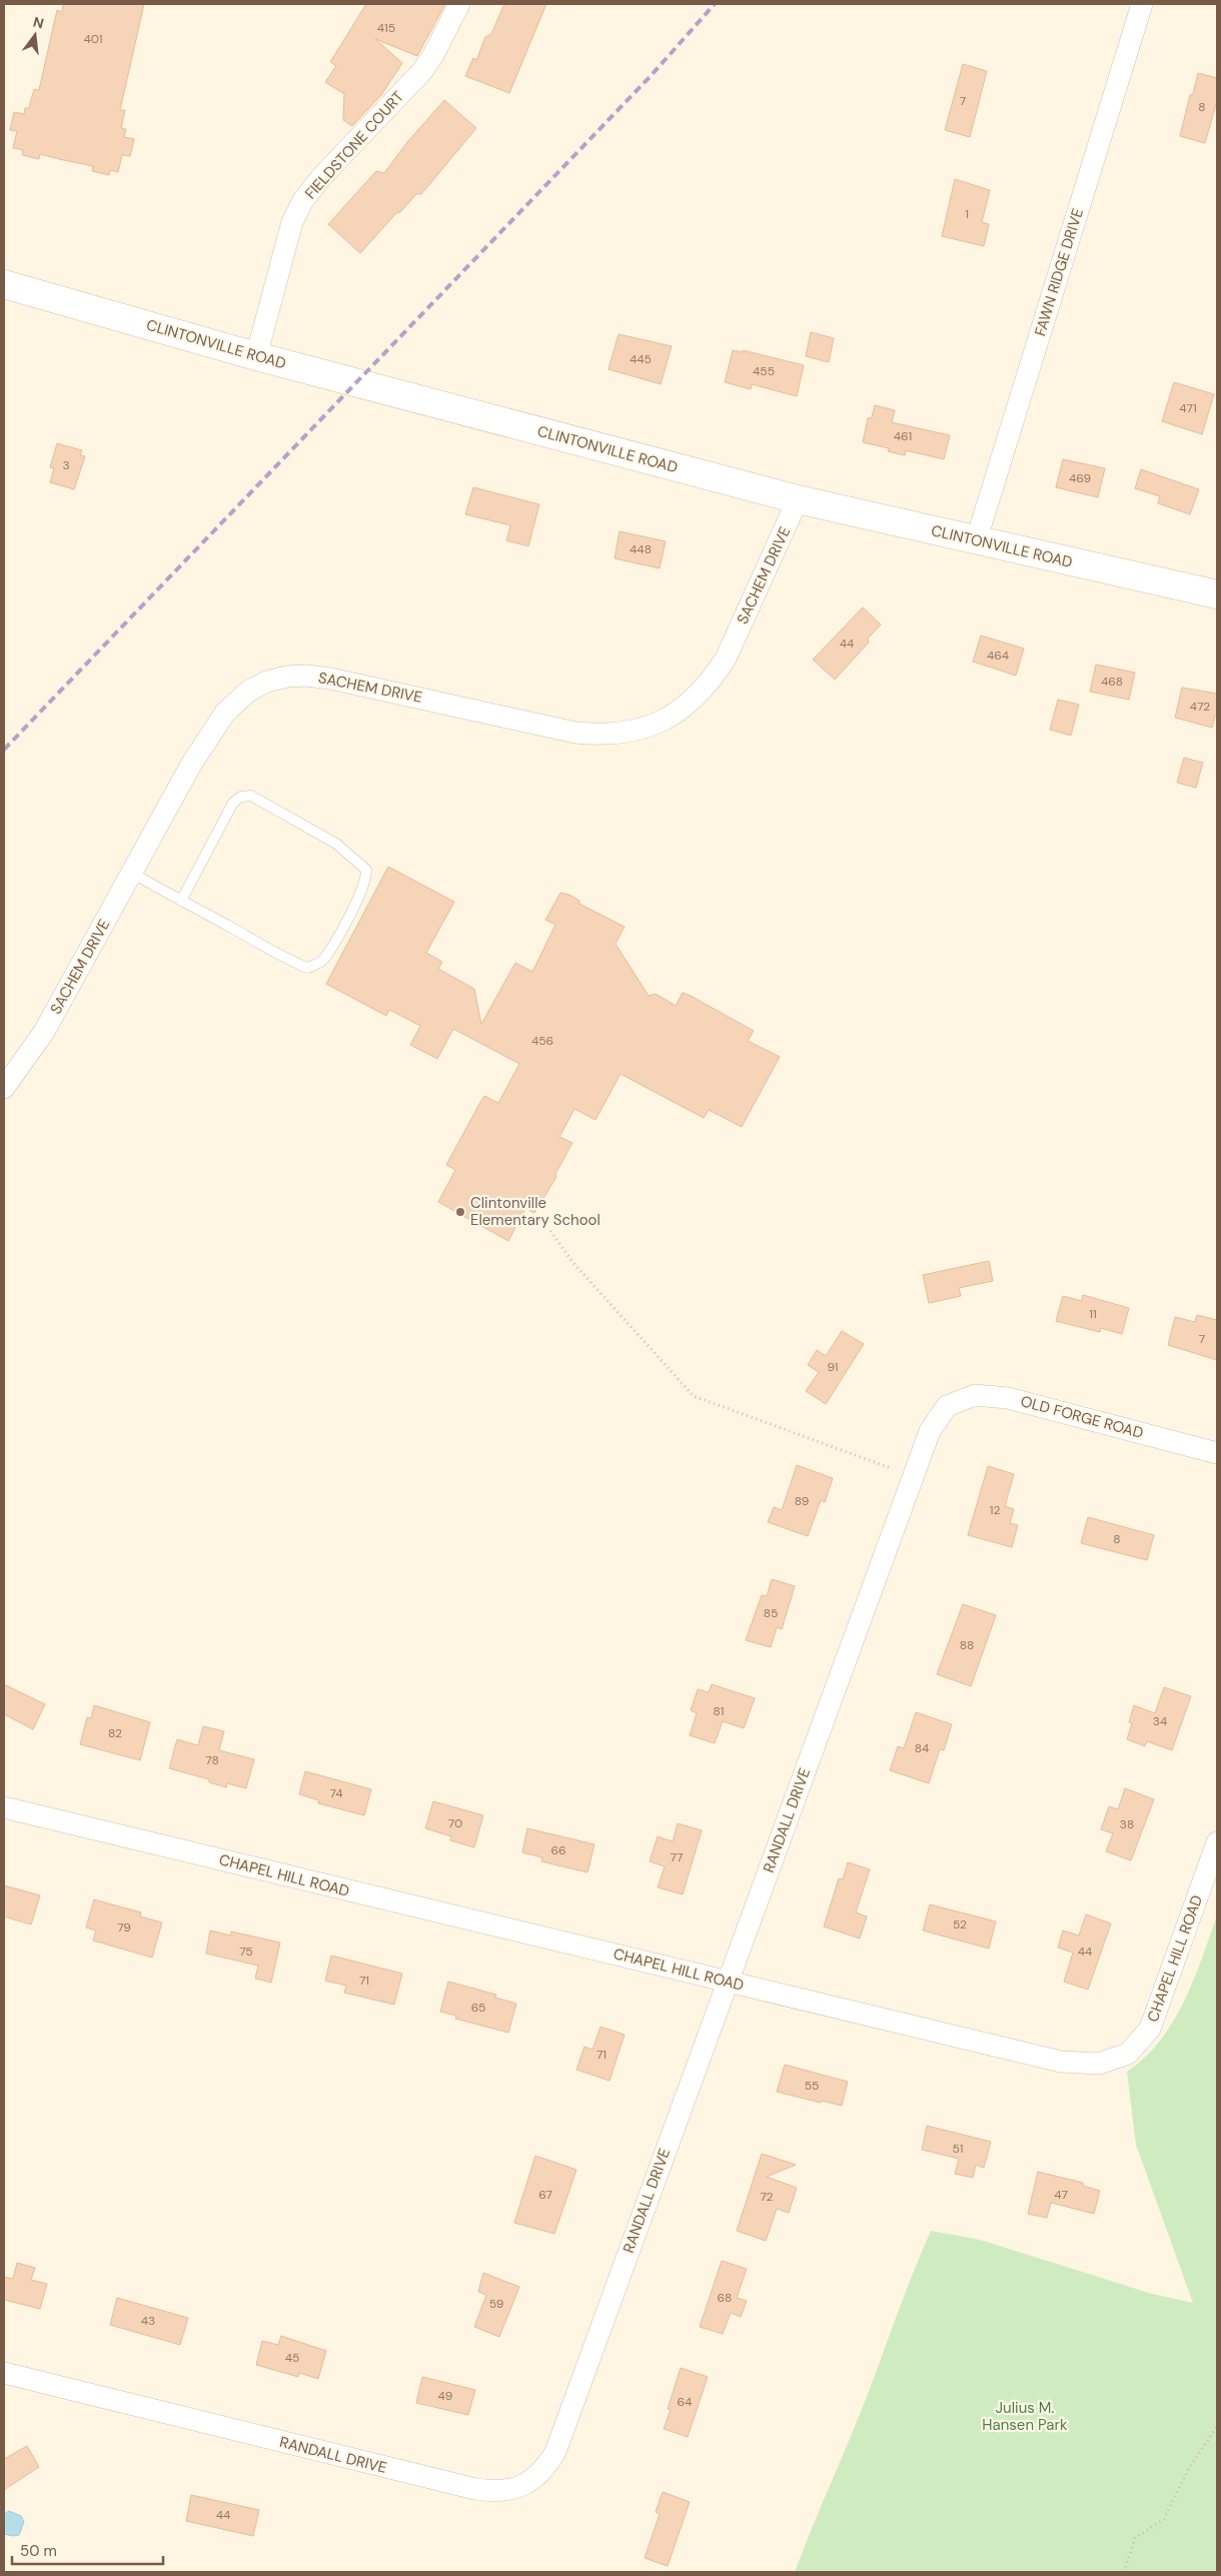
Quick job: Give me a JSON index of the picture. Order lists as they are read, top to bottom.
{
  "streets": {
    "main road": ["CLINTONVILLE ROAD"],
    "street": [
      "FIELDSTONE COURT",
      "FAWN RIDGE DRIVE",
      "SACHEM DRIVE",
      "OLD FORGE ROAD",
      "RANDALL DRIVE",
      "CHAPEL HILL ROAD"
    ]
  },
  "crossings": [
    ["FIELDSTONE COURT", "CLINTONVILLE ROAD"],
    ["FAWN RIDGE DRIVE", "CLINTONVILLE ROAD"],
    ["CLINTONVILLE ROAD", "SACHEM DRIVE"],
    ["OLD FORGE ROAD", "RANDALL DRIVE"],
    ["RANDALL DRIVE", "CHAPEL HILL ROAD"]
  ],
  "parks": ["Julius M. Hansen Park"],
  "places": ["Clintonville Elementary School"],
  "house_numbers": [
    "415",
    "401",
    "7",
    "8",
    "1",
    "445",
    "455",
    "471",
    "461",
    "3",
    "469",
    "448",
    "44",
    "464",
    "468",
    "472",
    "456",
    "11",
    "7",
    "91",
    "89",
    "12",
    "8",
    "85",
    "88",
    "81",
    "34",
    "82",
    "84",
    "78",
    "74",
    "70",
    "38",
    "66",
    "77",
    "52",
    "79",
    "75",
    "44",
    "71",
    "65",
    "71",
    "55",
    "51",
    "67",
    "47",
    "72",
    "68",
    "59",
    "43",
    "45",
    "49",
    "64",
    "44"
  ],
  "scale_bar": "50 m",
  "north": "top"
}
